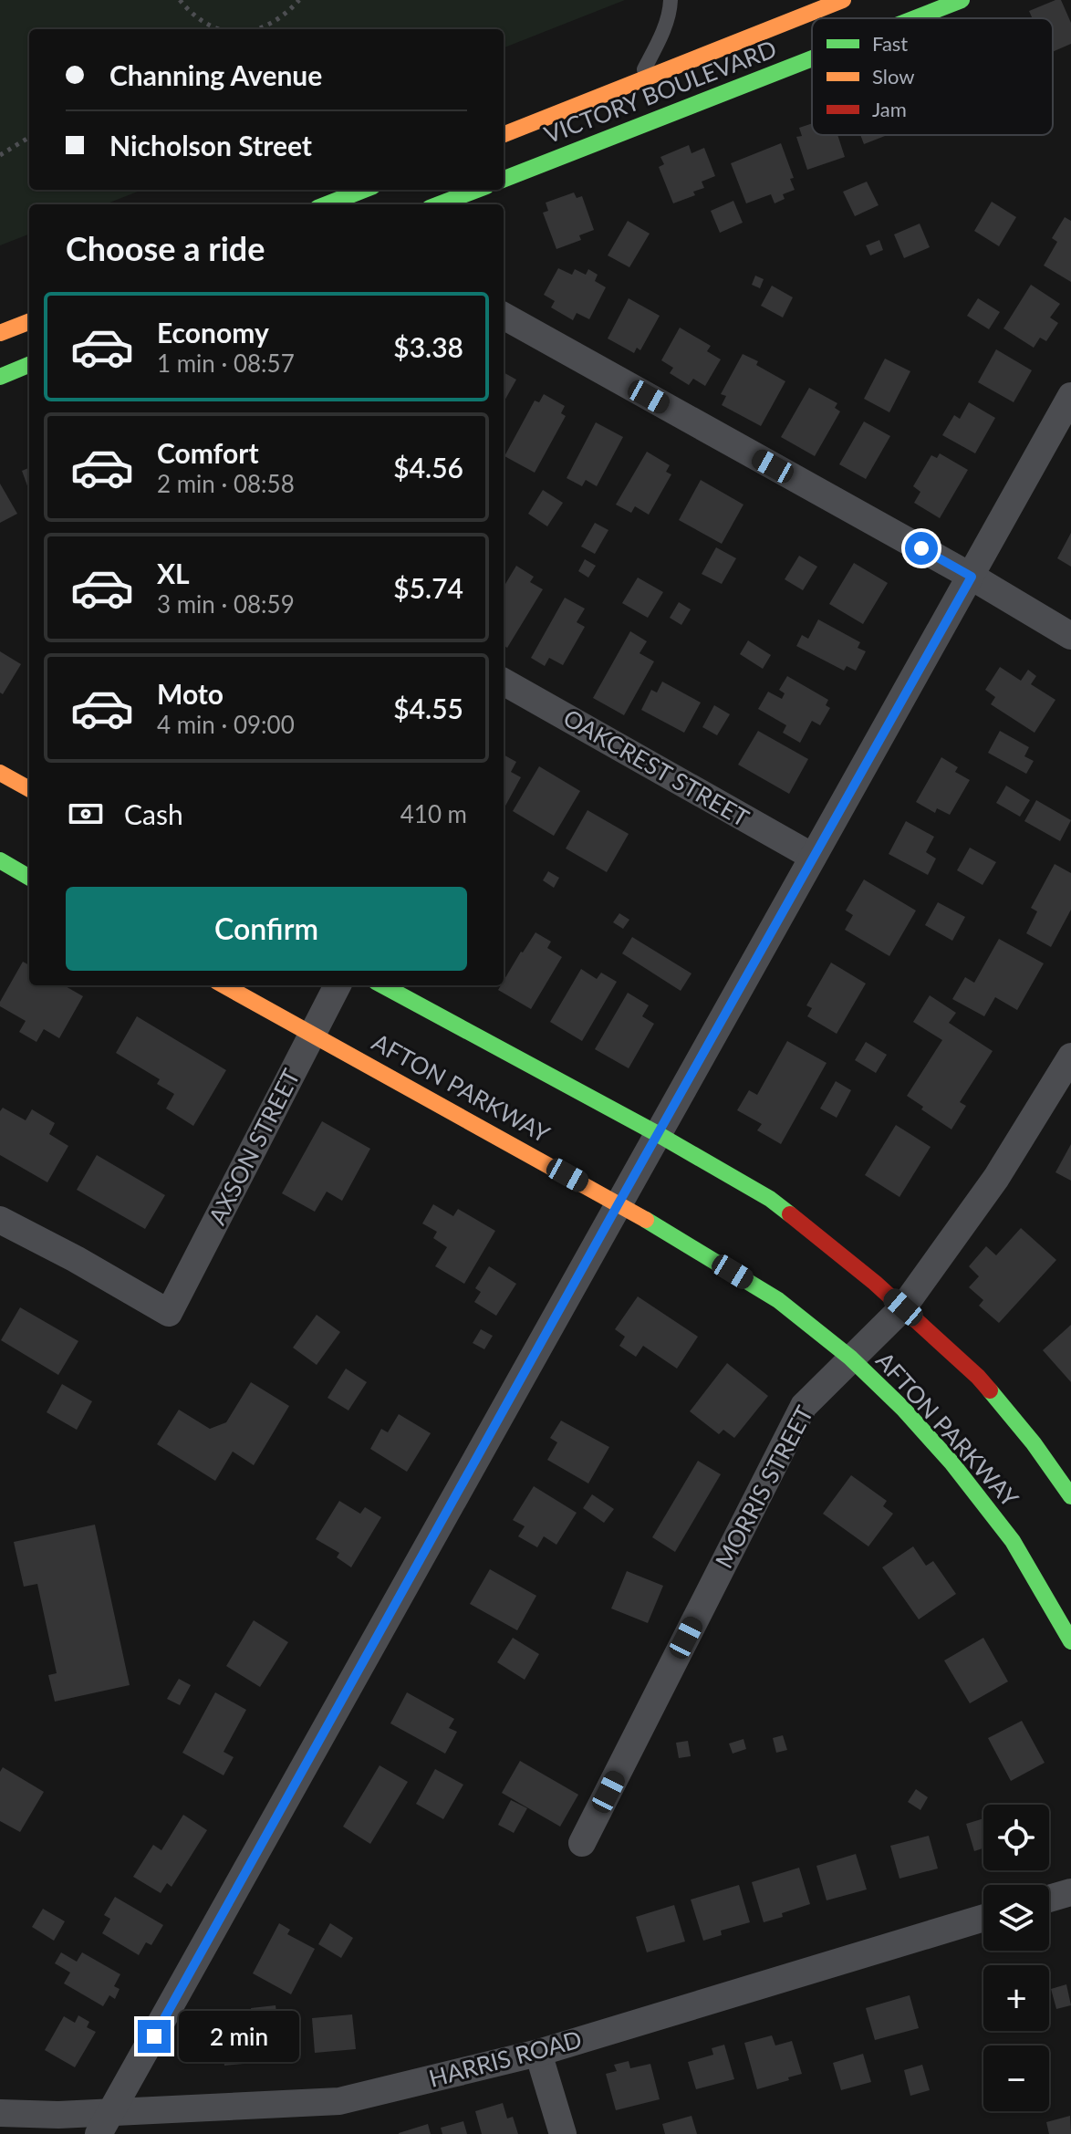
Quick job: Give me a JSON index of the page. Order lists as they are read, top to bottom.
{
  "streets": {
    "street": [
      "VICTORY BOULEVARD",
      "OAKCREST STREET",
      "AFTON PARKWAY",
      "AXSON STREET",
      "MORRIS STREET",
      "HARRIS ROAD"
    ]
  },
  "crossings": [
    ["AFTON PARKWAY", "AXSON STREET"],
    ["AFTON PARKWAY", "MORRIS STREET"]
  ],
  "legend": ["Fast", "Slow", "Jam"],
  "page": {
    "banner": ["Channing Avenue", "Nicholson Street"],
    "heading": "Choose a ride",
    "list": [
      {
        "name": "Economy",
        "note": "1 min · 08:57",
        "value": "$3.38"
      },
      {
        "name": "Comfort",
        "note": "2 min · 08:58",
        "value": "$4.56"
      },
      {
        "name": "XL",
        "note": "3 min · 08:59",
        "value": "$5.74"
      },
      {
        "name": "Moto",
        "note": "4 min · 09:00",
        "value": "$4.55"
      }
    ],
    "pay": ["Cash", "410 m"],
    "buttons": "Confirm",
    "map_buttons": ["+", "−"],
    "bubble": "2 min"
  }
}
